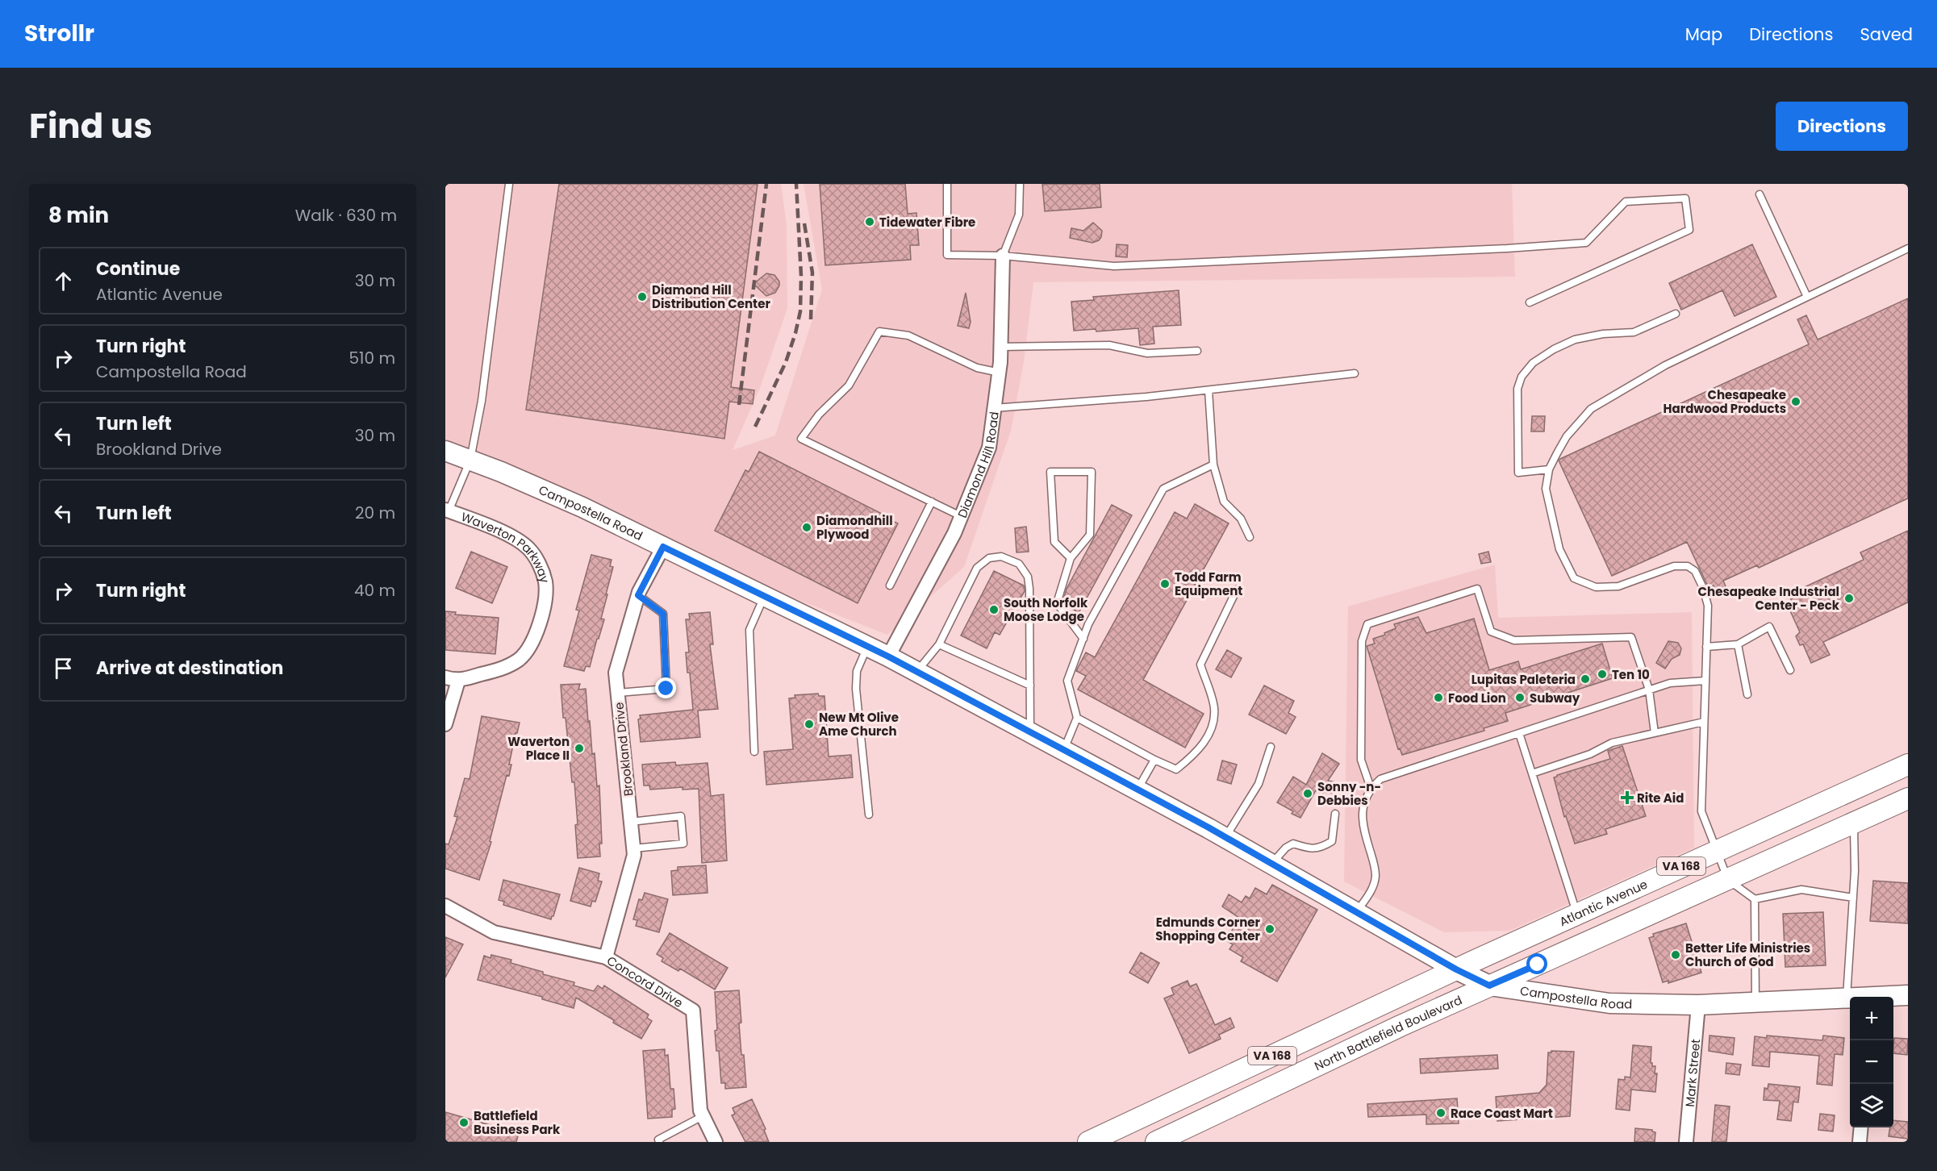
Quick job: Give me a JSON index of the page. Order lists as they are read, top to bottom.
{
  "streets": {
    "main road": [
      "Campostella Road",
      "VA 168",
      "Atlantic Avenue",
      "North Battlefield Boulevard"
    ],
    "street": [
      "Diamond Hill Road",
      "Waverton Parkway",
      "Brookland Drive",
      "Concord Drive",
      "Mark Street"
    ]
  },
  "crossings": [
    ["Diamond Hill Road", "Campostella Road"],
    ["Campostella Road", "Brookland Drive"],
    ["Campostella Road", "VA 168"],
    ["Campostella Road", "Atlantic Avenue"],
    ["Campostella Road", "North Battlefield Boulevard"],
    ["Campostella Road", "Mark Street"],
    ["Brookland Drive", "Concord Drive"],
    ["VA 168", "Atlantic Avenue"],
    ["VA 168", "North Battlefield Boulevard"]
  ],
  "places": {
    "other": [
      "Tidewater Fibre",
      "Diamond Hill Distribution Center",
      "Chesapeake Hardwood Products",
      "Diamondhill Plywood",
      "Todd Farm Equipment",
      "Chesapeake Industrial Center - Peck",
      "South Norfolk Moose Lodge",
      "Ten 10",
      "Lupitas Paleteria",
      "Food Lion",
      "Subway",
      "New Mt Olive Ame Church",
      "Waverton Place II",
      "Sonny -n- Debbies",
      "Edmunds Corner Shopping Center",
      "Better Life Ministries Church of God",
      "Race Coast Mart",
      "Battlefield Business Park"
    ],
    "health": ["Rite Aid"]
  },
  "page": {
    "header": "Strollr",
    "nav": ["Map", "Directions", "Saved"],
    "title": "Find us",
    "buttons": "Directions",
    "heading": ["8 min", "Walk · 630 m"],
    "list": [
      ["Continue", "Atlantic Avenue", "30 m"],
      ["Turn right", "Campostella Road", "510 m"],
      ["Turn left", "Brookland Drive", "30 m"],
      ["Turn left", "20 m"],
      ["Turn right", "40 m"],
      "Arrive at destination"
    ],
    "map_buttons": ["+", "−"]
  }
}
